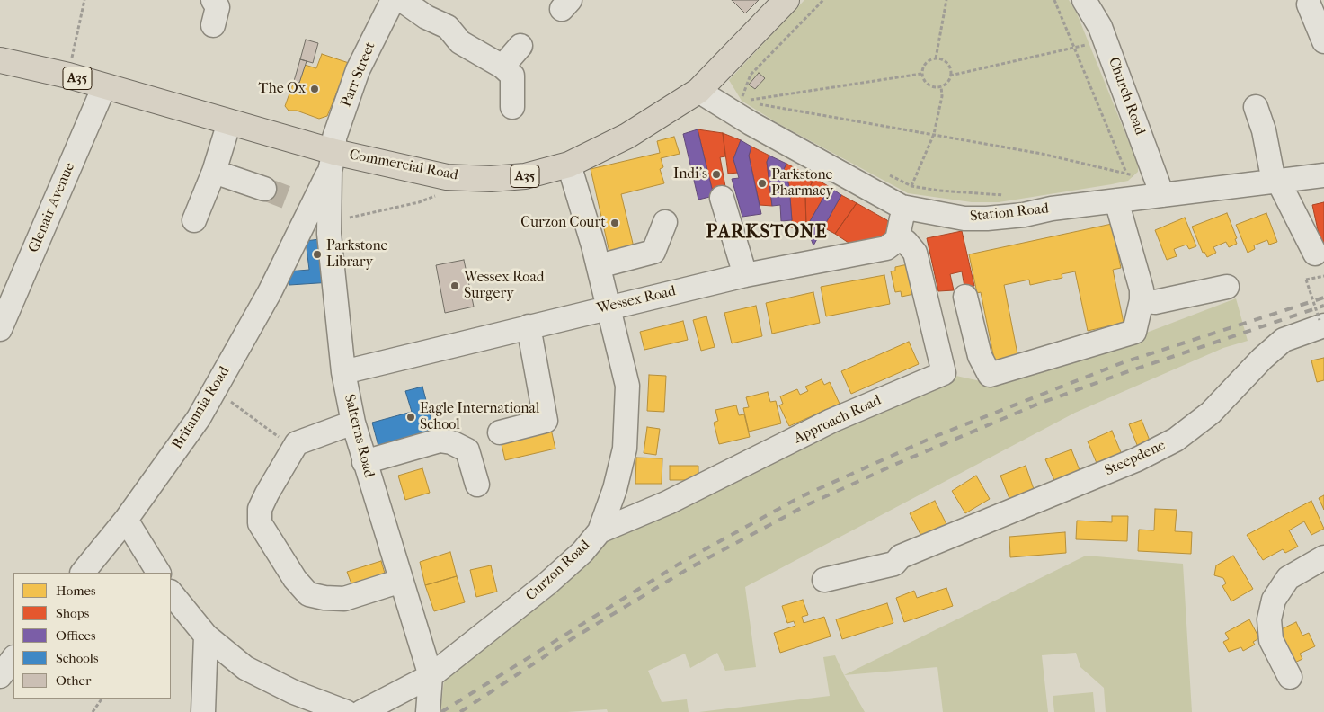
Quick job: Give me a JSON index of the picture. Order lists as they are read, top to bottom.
{
  "streets": {
    "highway": ["A35", "Commercial Road"],
    "street": [
      "Parr Street",
      "Church Road",
      "Glenair Avenue",
      "Station Road",
      "Wessex Road",
      "Britannia Road",
      "Approach Road",
      "Salterns Road",
      "Steepdene",
      "Curzon Road"
    ]
  },
  "crossings": [
    ["Parr Street", "Commercial Road"],
    ["Parr Street", "Britannia Road"],
    ["Parr Street", "Salterns Road"],
    ["Church Road", "Station Road"],
    ["Commercial Road", "Glenair Avenue"],
    ["Commercial Road", "Station Road"],
    ["Commercial Road", "Britannia Road"],
    ["Commercial Road", "Salterns Road"],
    ["Commercial Road", "Curzon Road"],
    ["Wessex Road", "Approach Road"],
    ["Wessex Road", "Salterns Road"],
    ["Wessex Road", "Curzon Road"],
    ["Britannia Road", "Salterns Road"],
    ["Approach Road", "Curzon Road"],
    ["Salterns Road", "Curzon Road"]
  ],
  "districts": ["PARKSTONE"],
  "places": [
    "The Ox",
    "Indi's",
    "Parkstone Pharmacy",
    "Curzon Court",
    "Parkstone Library",
    "Wessex Road Surgery",
    "Eagle International School"
  ],
  "legend": [
    "Homes",
    "Shops",
    "Offices",
    "Schools",
    "Other"
  ]
}
